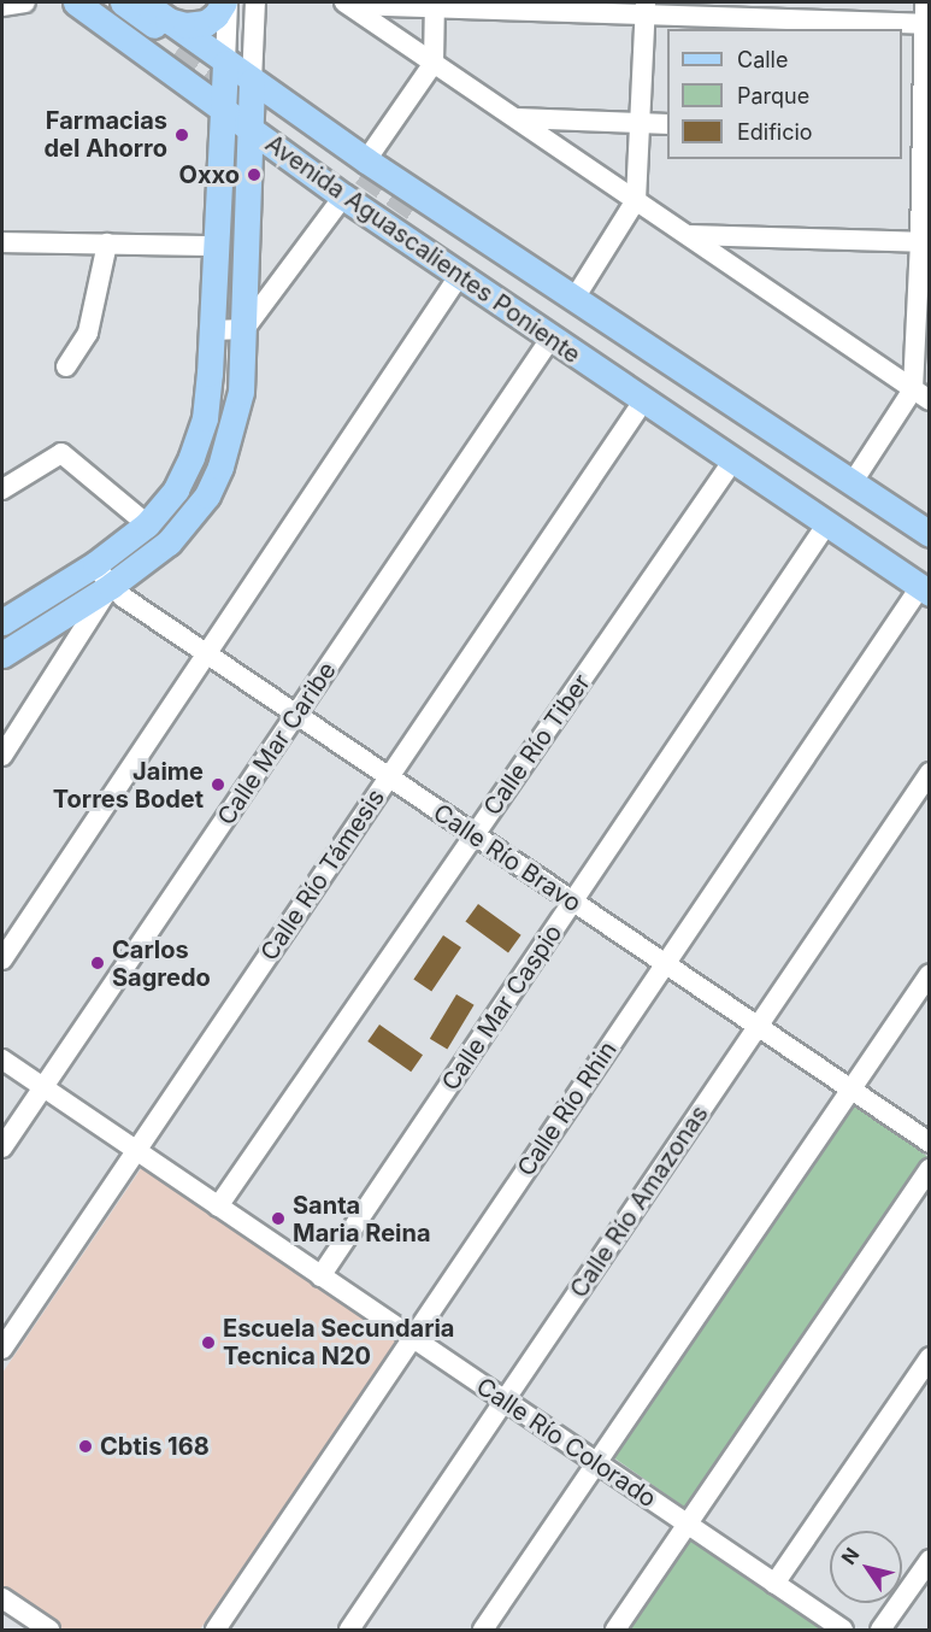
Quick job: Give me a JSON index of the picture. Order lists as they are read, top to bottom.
{
  "streets": {
    "main road": ["Avenida Aguascalientes Poniente"],
    "street": [
      "Calle Mar Caribe",
      "Calle Río Tiber",
      "Calle Río Bravo",
      "Calle Río Támesis",
      "Calle Mar Caspio",
      "Calle Río Rhin",
      "Calle Río Amazonas",
      "Calle Río Colorado"
    ]
  },
  "crossings": [
    ["Avenida Aguascalientes Poniente", "Calle Mar Caribe"],
    ["Avenida Aguascalientes Poniente", "Calle Río Tiber"],
    ["Avenida Aguascalientes Poniente", "Calle Río Támesis"],
    ["Avenida Aguascalientes Poniente", "Calle Mar Caspio"],
    ["Avenida Aguascalientes Poniente", "Calle Río Rhin"],
    ["Calle Mar Caribe", "Calle Río Bravo"],
    ["Calle Mar Caribe", "Calle Río Colorado"],
    ["Calle Río Tiber", "Calle Río Bravo"],
    ["Calle Río Tiber", "Calle Río Colorado"],
    ["Calle Río Bravo", "Calle Río Támesis"],
    ["Calle Río Bravo", "Calle Mar Caspio"],
    ["Calle Río Bravo", "Calle Río Rhin"],
    ["Calle Río Bravo", "Calle Río Amazonas"],
    ["Calle Río Támesis", "Calle Río Colorado"],
    ["Calle Mar Caspio", "Calle Río Colorado"],
    ["Calle Río Rhin", "Calle Río Colorado"],
    ["Calle Río Amazonas", "Calle Río Colorado"]
  ],
  "places": [
    "Farmacias del Ahorro",
    "Oxxo",
    "Jaime Torres Bodet",
    "Carlos Sagredo",
    "Santa Maria Reina",
    "Escuela Secundaria Tecnica N20",
    "Cbtis 168"
  ],
  "legend": ["Calle", "Parque", "Edificio"],
  "north": "top left"
}
